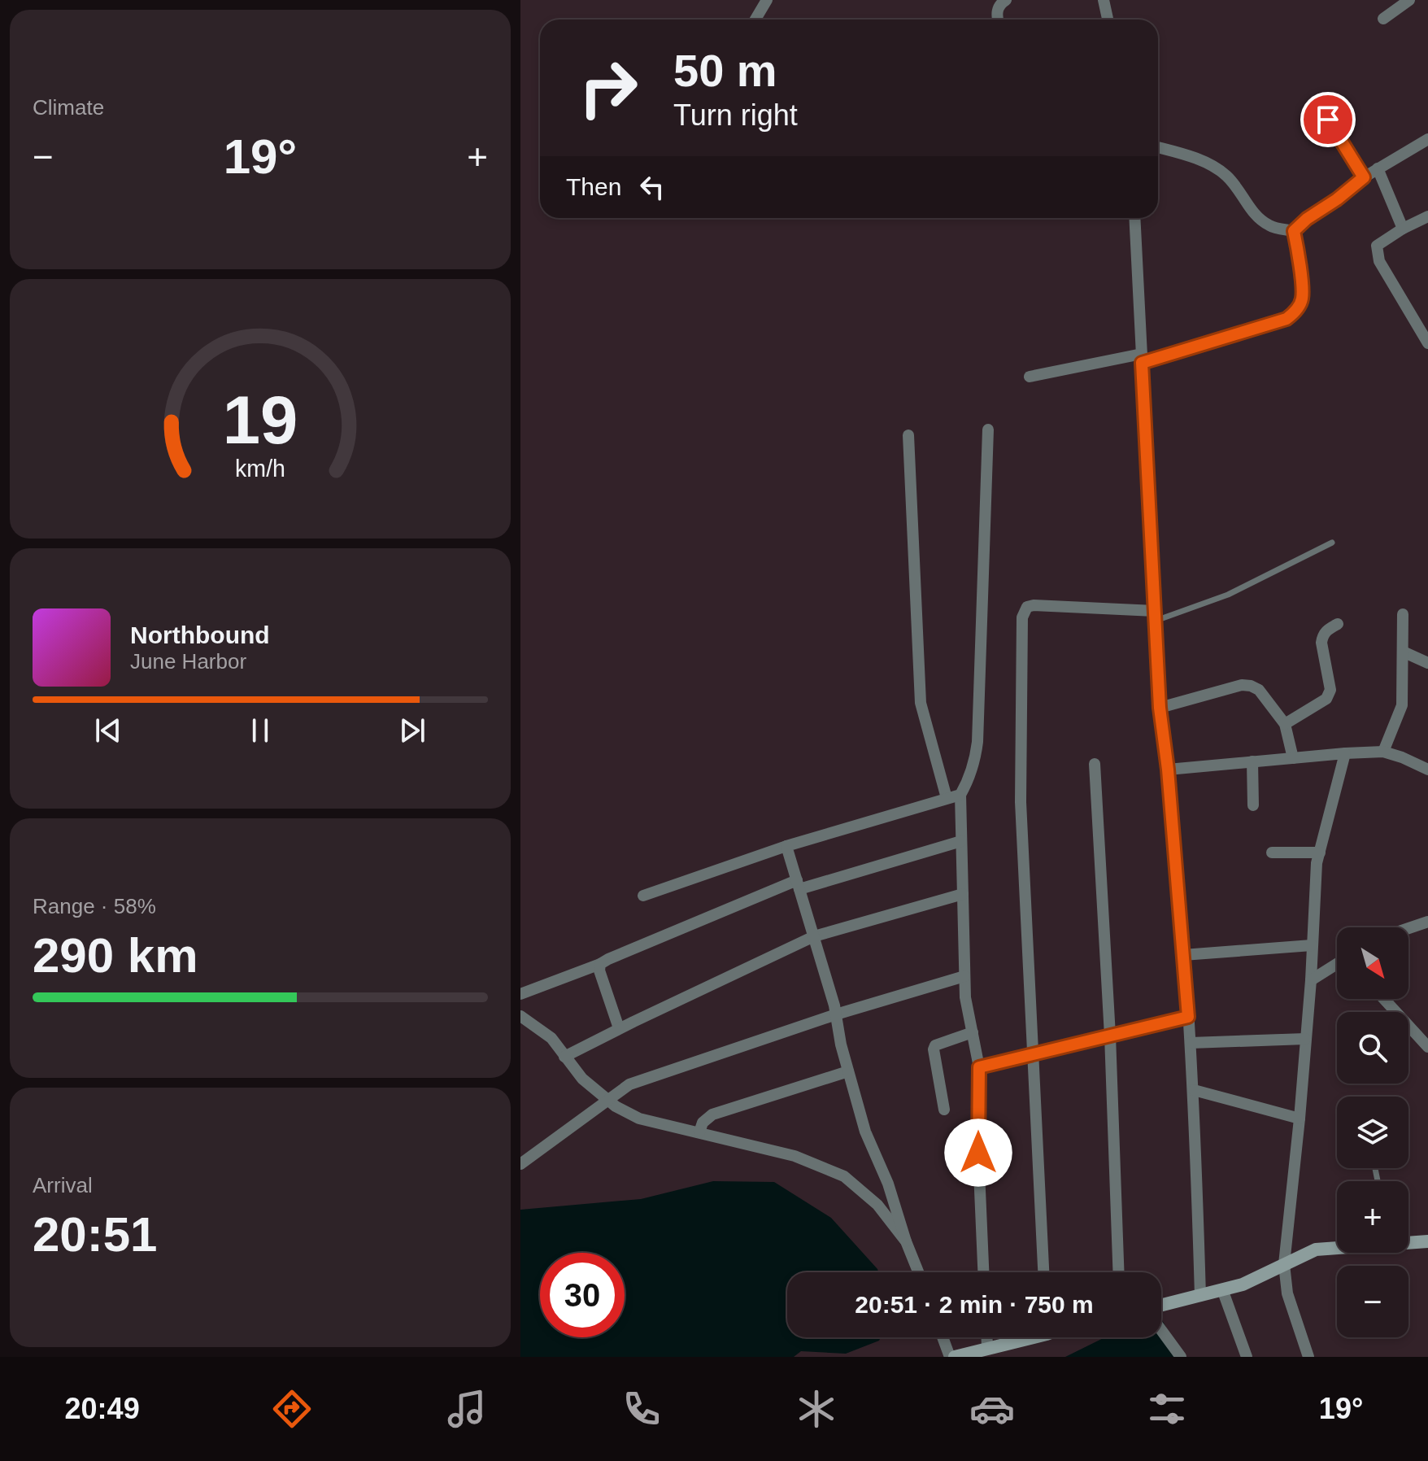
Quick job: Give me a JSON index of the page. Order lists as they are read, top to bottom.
{
  "north": "bottom right",
  "page": {
    "tile": [
      "Climate",
      ["Range · 58%", "290 km"],
      ["Arrival", "20:51"]
    ],
    "turn": ["50 m", "Turn right"],
    "heat": ["−", "19°", "+"],
    "then": "Then",
    "song": ["Northbound", "June Harbor"],
    "map_buttons": ["+", "−"],
    "limit": "30",
    "trip": "20:51 · 2 min · 750 m",
    "tabs": ["20:49", "19°"],
    "gauge": ["19", "km/h"]
  }
}
